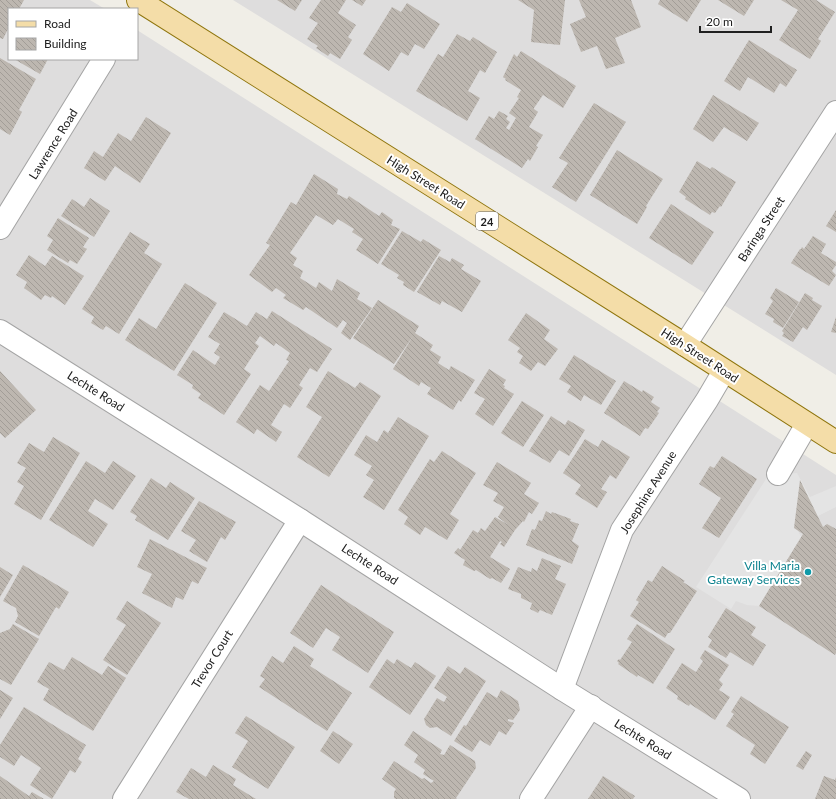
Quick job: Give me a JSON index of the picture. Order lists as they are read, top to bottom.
{
  "streets": {
    "main road": ["High Street Road", "24"],
    "street": [
      "Lawrence Road",
      "Baringa Street",
      "Lechte Road",
      "Josephine Avenue",
      "Trevor Court"
    ]
  },
  "crossings": [
    ["High Street Road", "Baringa Street"],
    ["High Street Road", "Josephine Avenue"],
    ["Lechte Road", "Josephine Avenue"],
    ["Lechte Road", "Trevor Court"]
  ],
  "places": ["Villa Maria Gateway Services"],
  "legend": ["Road", "Building"],
  "scale_bar": "20 m"
}
